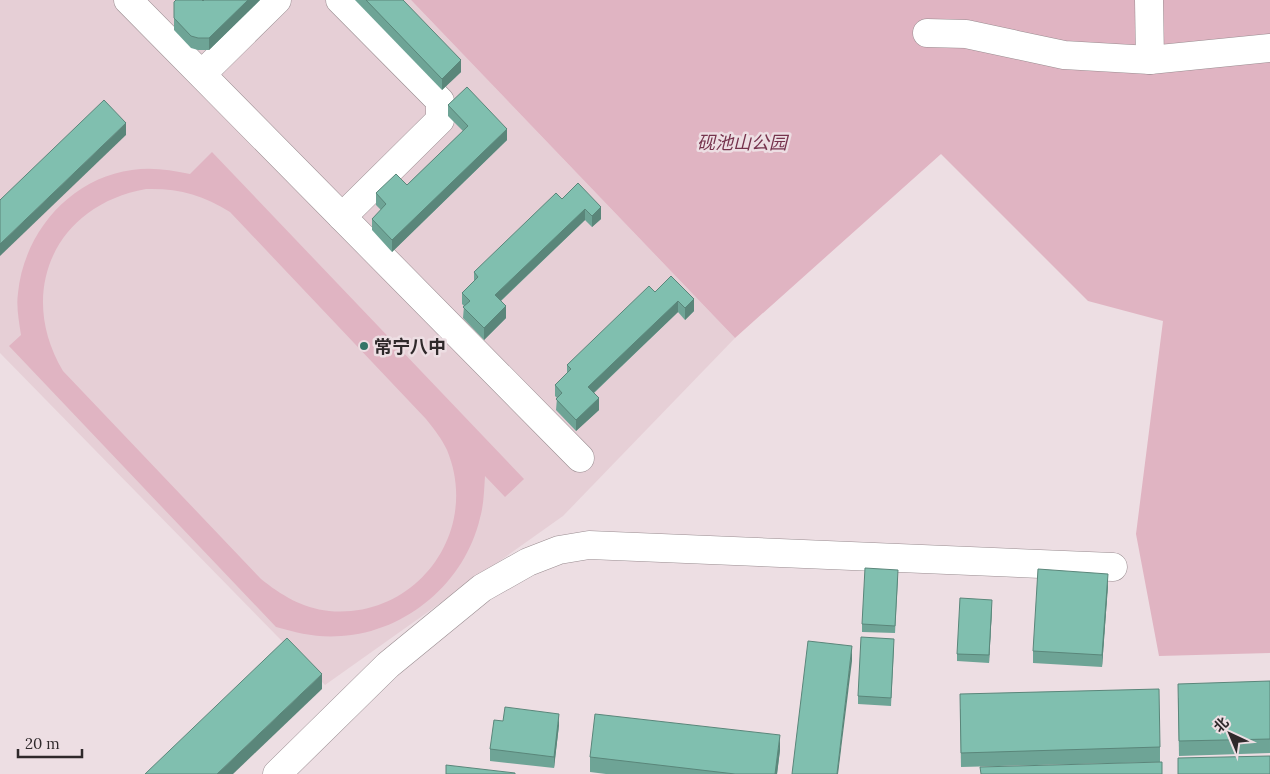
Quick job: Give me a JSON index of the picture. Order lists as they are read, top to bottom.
{
  "parks": ["砚池山公园"],
  "places": ["常宁八中"],
  "scale_bar": "20 m",
  "north": "top left"
}
